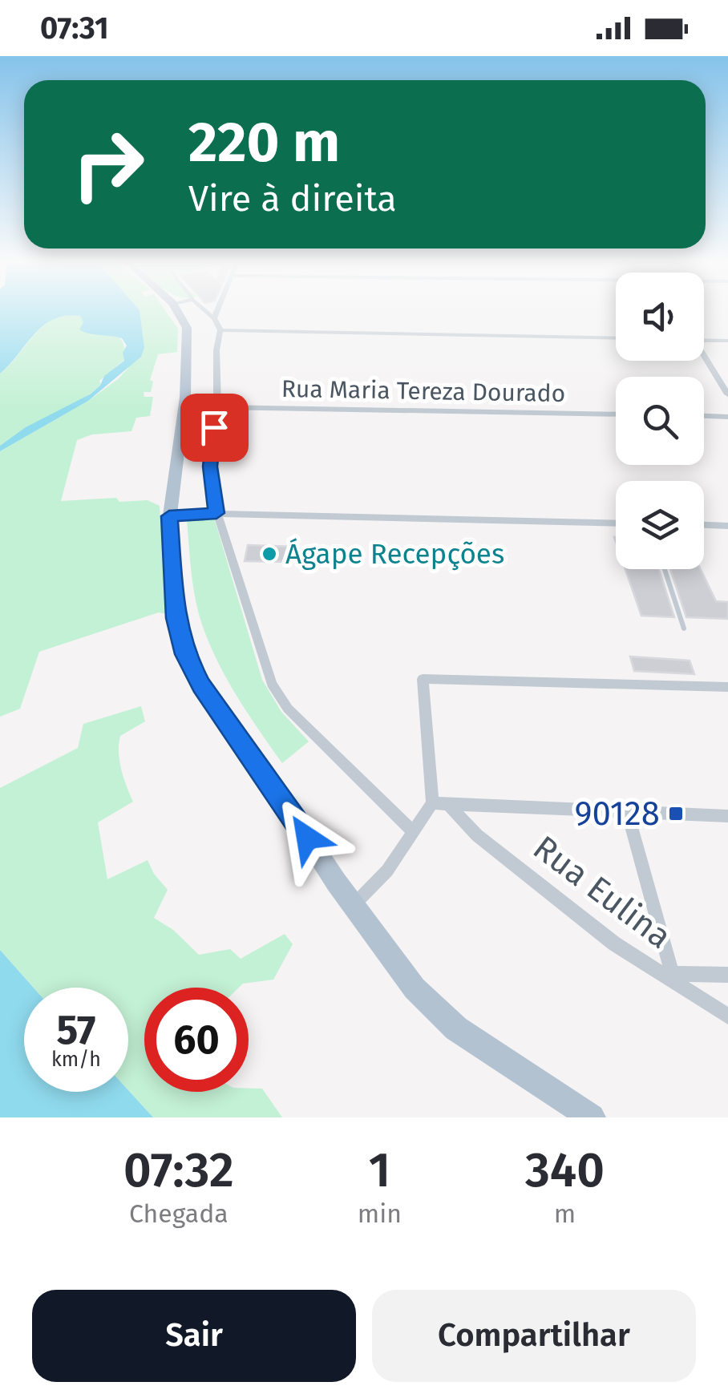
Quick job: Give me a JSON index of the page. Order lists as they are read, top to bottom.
{
  "streets": {
    "street": ["Rua Maria Tereza Dourado", "Rua Eulina"]
  },
  "places": {
    "other": ["Ágape Recepções"],
    "transit": ["90128"]
  },
  "page": {
    "status": "07:31",
    "turn": ["220 m", "Vire à direita"],
    "speed": "57 km/h",
    "limit": "60",
    "eta": [
      "07:32",
      "Chegada",
      "1",
      "min",
      "340",
      "m"
    ],
    "buttons": ["Sair", "Compartilhar"]
  }
}
